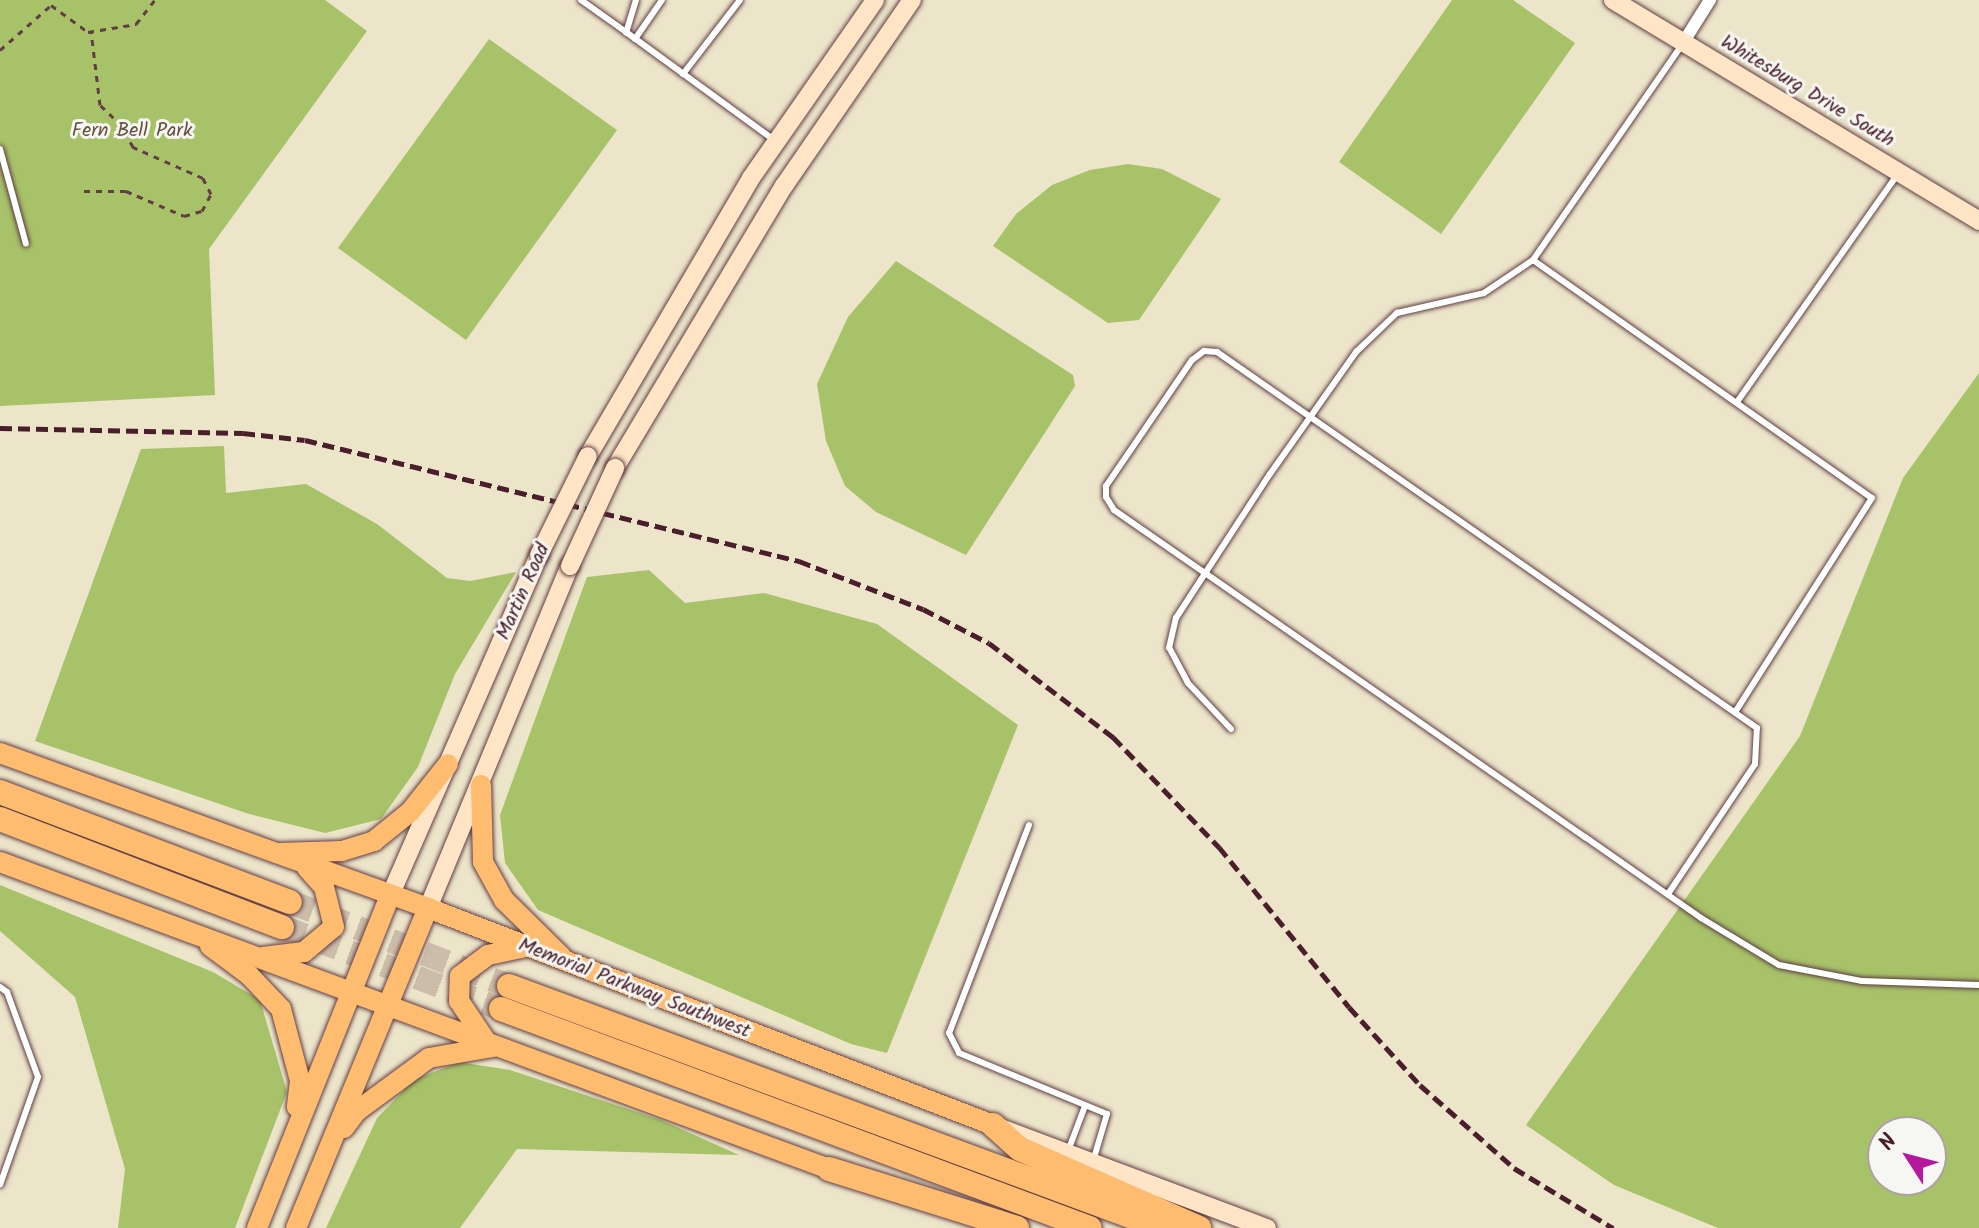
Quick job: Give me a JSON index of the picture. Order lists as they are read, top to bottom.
{
  "streets": {
    "highway": ["Memorial Parkway Southwest"],
    "main road": ["Whitesburg Drive South", "Martin Road"]
  },
  "crossings": [
    ["Martin Road", "Memorial Parkway Southwest"]
  ],
  "parks": ["Fern Bell Park"],
  "north": "top left"
}
